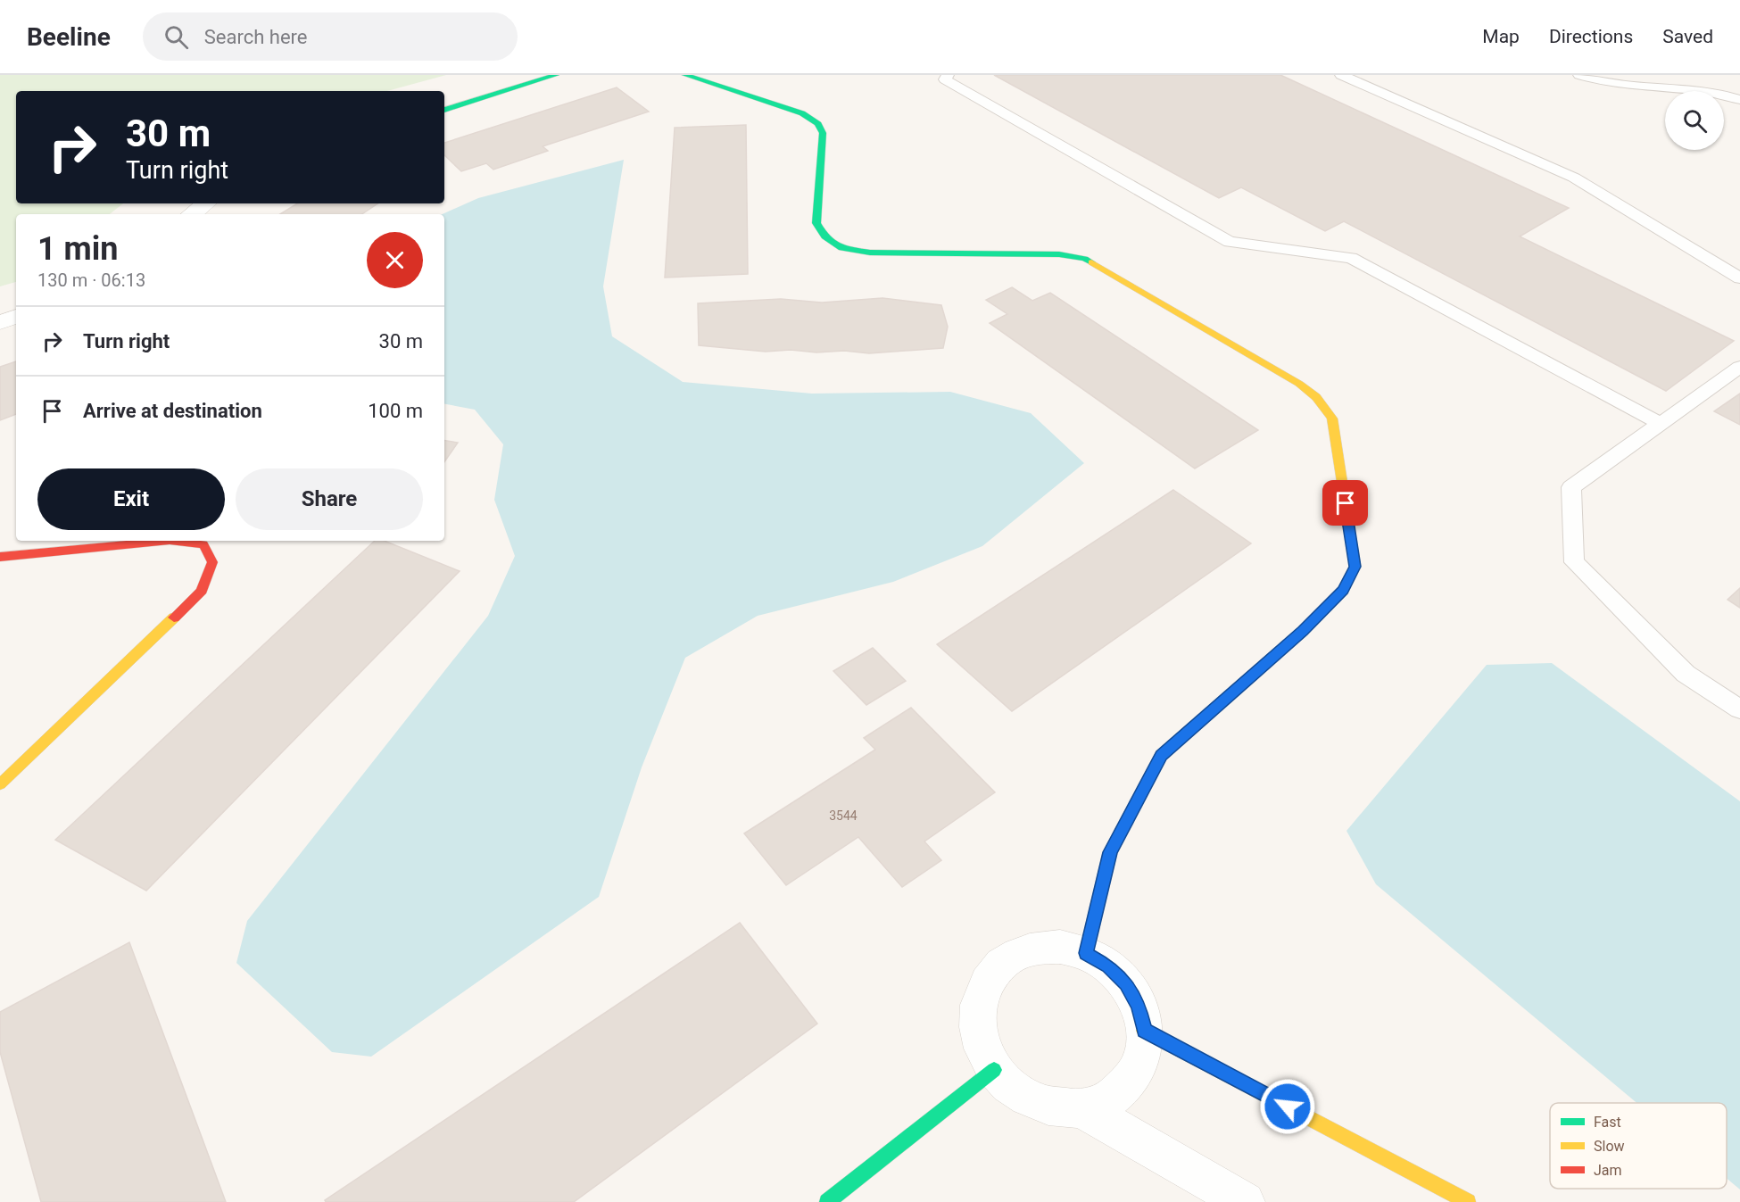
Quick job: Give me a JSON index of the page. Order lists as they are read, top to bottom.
{
  "house_numbers": ["3544"],
  "legend": ["Fast", "Slow", "Jam"],
  "page": {
    "header": "Beeline",
    "search": "Search here",
    "nav": ["Map", "Directions", "Saved"],
    "turn": ["30 m", "Turn right"],
    "heading": ["1 min", "130 m · 06:13"],
    "list": [
      {
        "name": "Turn right",
        "value": "30 m"
      },
      {
        "name": "Arrive at destination",
        "value": "100 m"
      }
    ],
    "buttons": ["Exit", "Share"]
  }
}
